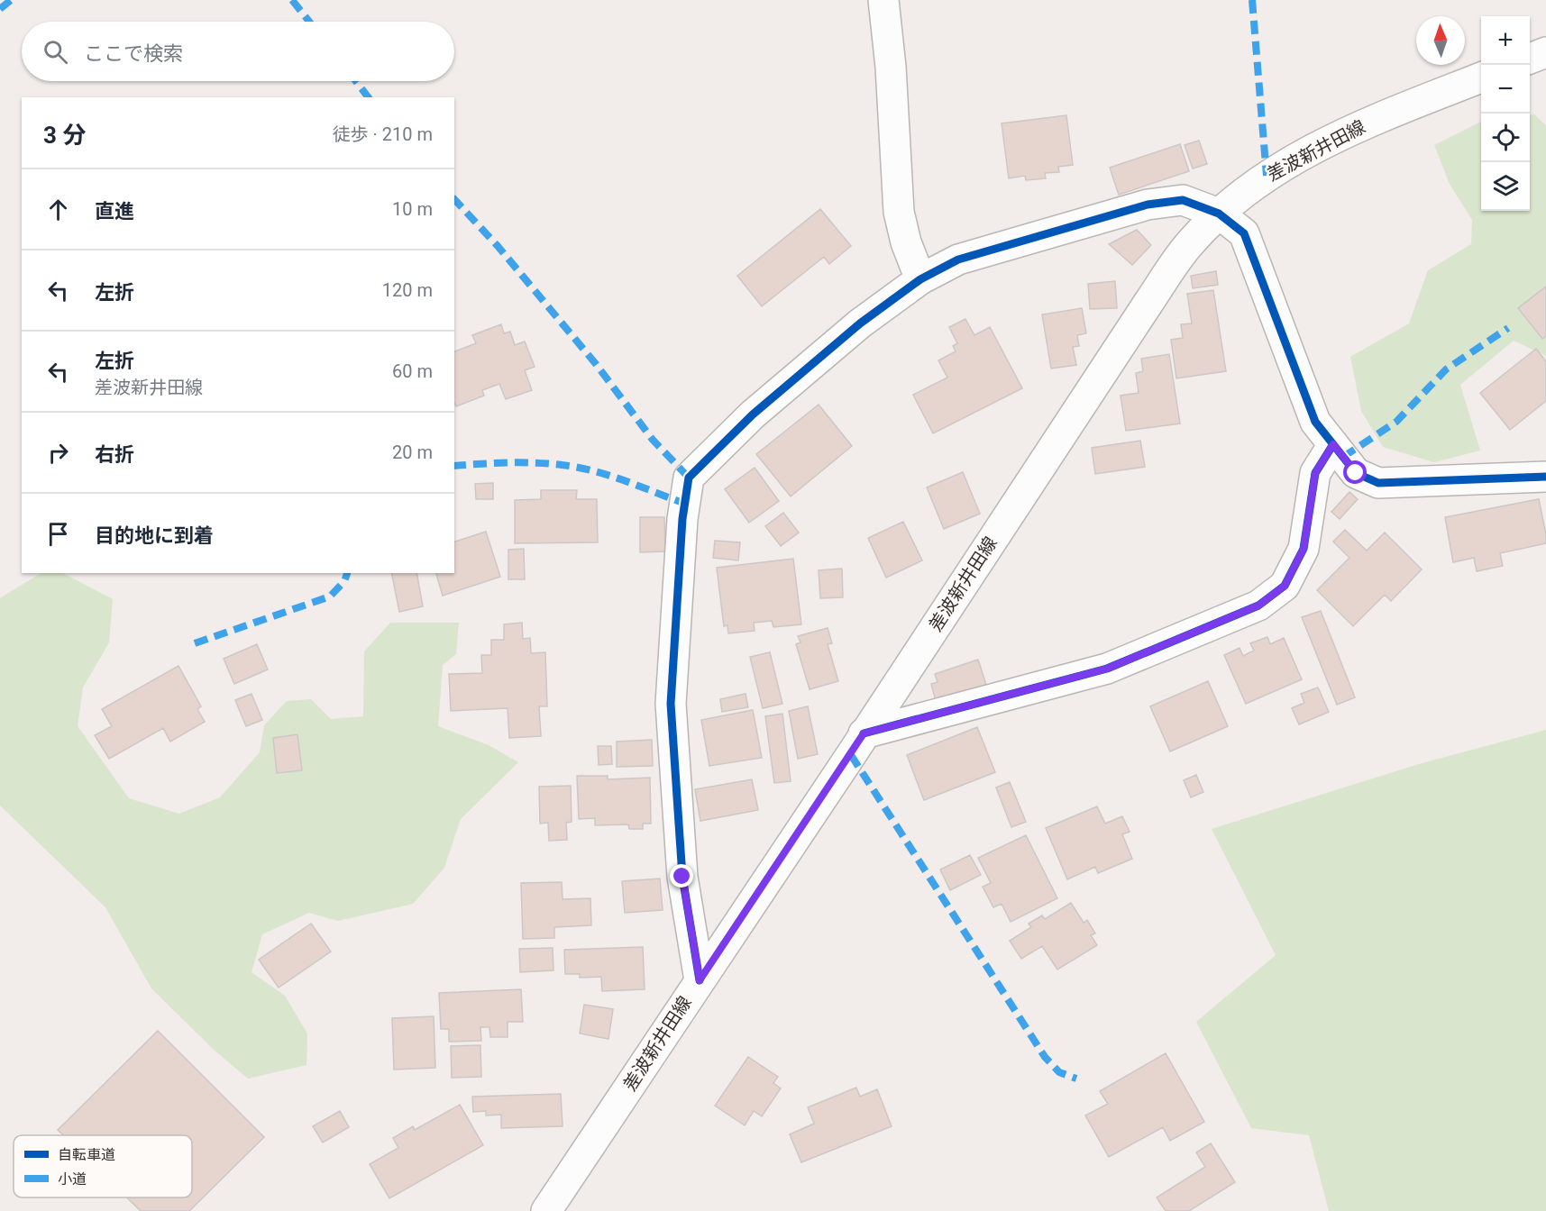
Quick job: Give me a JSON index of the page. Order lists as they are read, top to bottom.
{
  "streets": {
    "street": ["差波新井田線"]
  },
  "legend": ["自転車道", "小道"],
  "north": "top",
  "page": {
    "map_buttons": ["+", "−"],
    "search": "ここで検索",
    "heading": ["3 分", "徒歩 · 210 m"],
    "list": [
      ["直進", "10 m"],
      ["左折", "120 m"],
      ["左折", "差波新井田線", "60 m"],
      ["右折", "20 m"],
      "目的地に到着"
    ]
  }
}
